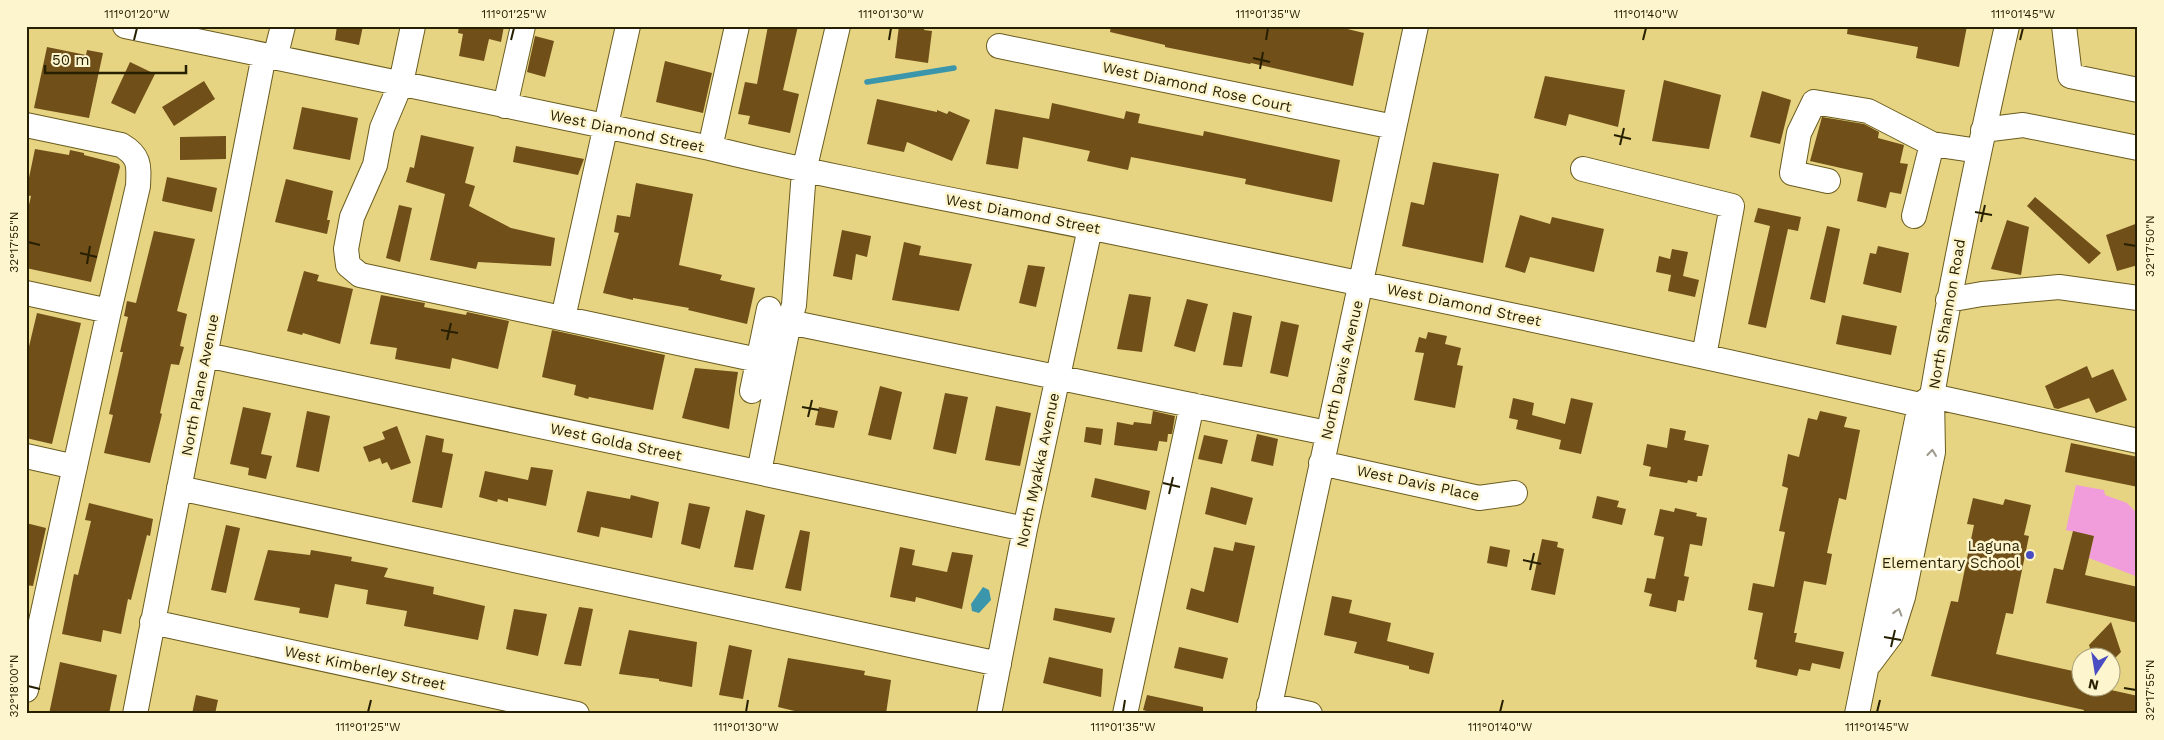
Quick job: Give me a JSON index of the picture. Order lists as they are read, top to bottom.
{
  "streets": {
    "street": [
      "West Diamond Rose Court",
      "West Diamond Street",
      "North Shannon Road",
      "North Davis Avenue",
      "North Plane Avenue",
      "West Golda Street",
      "North Myakka Avenue",
      "West Davis Place",
      "West Kimberley Street"
    ]
  },
  "crossings": [
    ["West Diamond Rose Court", "North Davis Avenue"],
    ["West Diamond Street", "North Shannon Road"],
    ["West Diamond Street", "North Davis Avenue"],
    ["West Diamond Street", "North Plane Avenue"],
    ["West Diamond Street", "North Myakka Avenue"],
    ["North Davis Avenue", "West Davis Place"],
    ["North Plane Avenue", "West Golda Street"],
    ["North Plane Avenue", "West Kimberley Street"],
    ["West Golda Street", "North Myakka Avenue"]
  ],
  "places": ["Laguna Elementary School"],
  "scale_bar": "50 m",
  "north": "bottom",
  "coordinates": [
    "111°01'20\"W",
    "111°01'25\"W",
    "111°01'30\"W",
    "111°01'35\"W",
    "111°01'40\"W",
    "111°01'45\"W",
    "32°17'55\"N",
    "32°17'50\"N",
    "32°18'00\"N"
  ]
}
